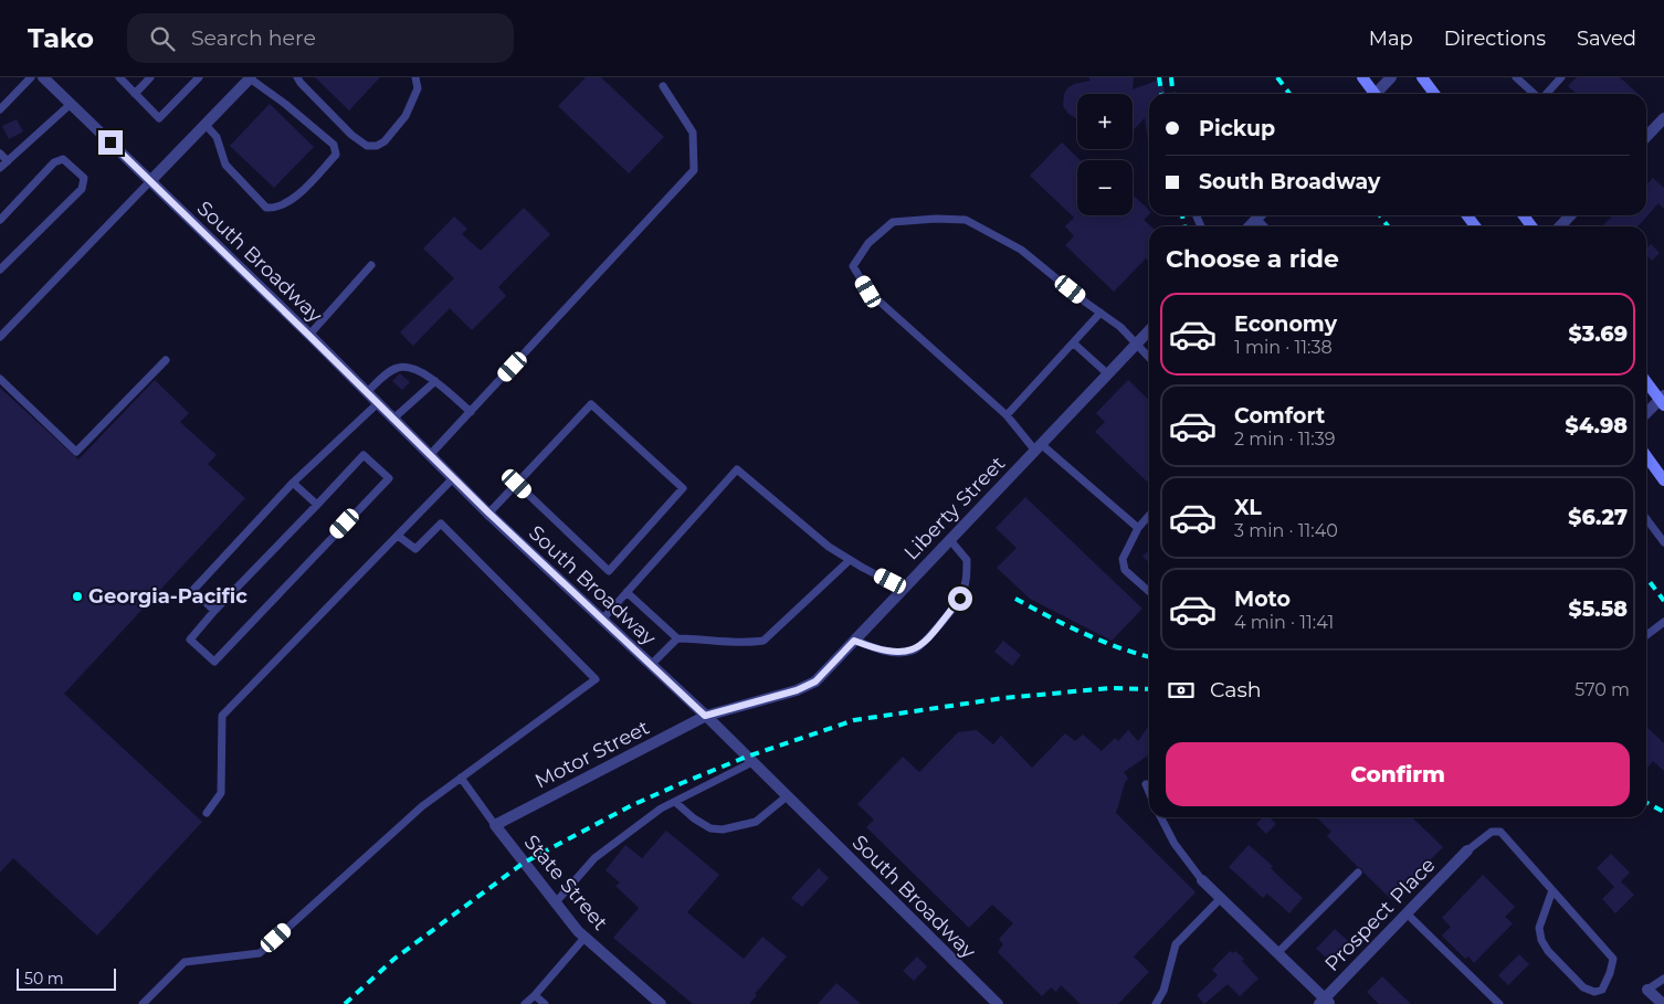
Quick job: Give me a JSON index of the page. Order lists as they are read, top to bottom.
{
  "streets": {
    "street": [
      "South Broadway",
      "Liberty Street",
      "Motor Street",
      "State Street",
      "Prospect Place"
    ]
  },
  "crossings": [
    ["South Broadway", "Liberty Street"],
    ["South Broadway", "Motor Street"],
    ["Liberty Street", "Motor Street"],
    ["Motor Street", "State Street"]
  ],
  "places": ["Georgia-Pacific"],
  "scale_bar": "50 m",
  "page": {
    "header": "Tako",
    "search": "Search here",
    "nav": ["Map", "Directions", "Saved"],
    "map_buttons": ["+", "−"],
    "banner": ["Pickup", "South Broadway"],
    "heading": "Choose a ride",
    "list": [
      {
        "name": "Economy",
        "note": "1 min · 11:38",
        "value": "$3.69"
      },
      {
        "name": "Comfort",
        "note": "2 min · 11:39",
        "value": "$4.98"
      },
      {
        "name": "XL",
        "note": "3 min · 11:40",
        "value": "$6.27"
      },
      {
        "name": "Moto",
        "note": "4 min · 11:41",
        "value": "$5.58"
      }
    ],
    "pay": ["Cash", "570 m"],
    "buttons": "Confirm",
    "scale": "50 m"
  }
}
